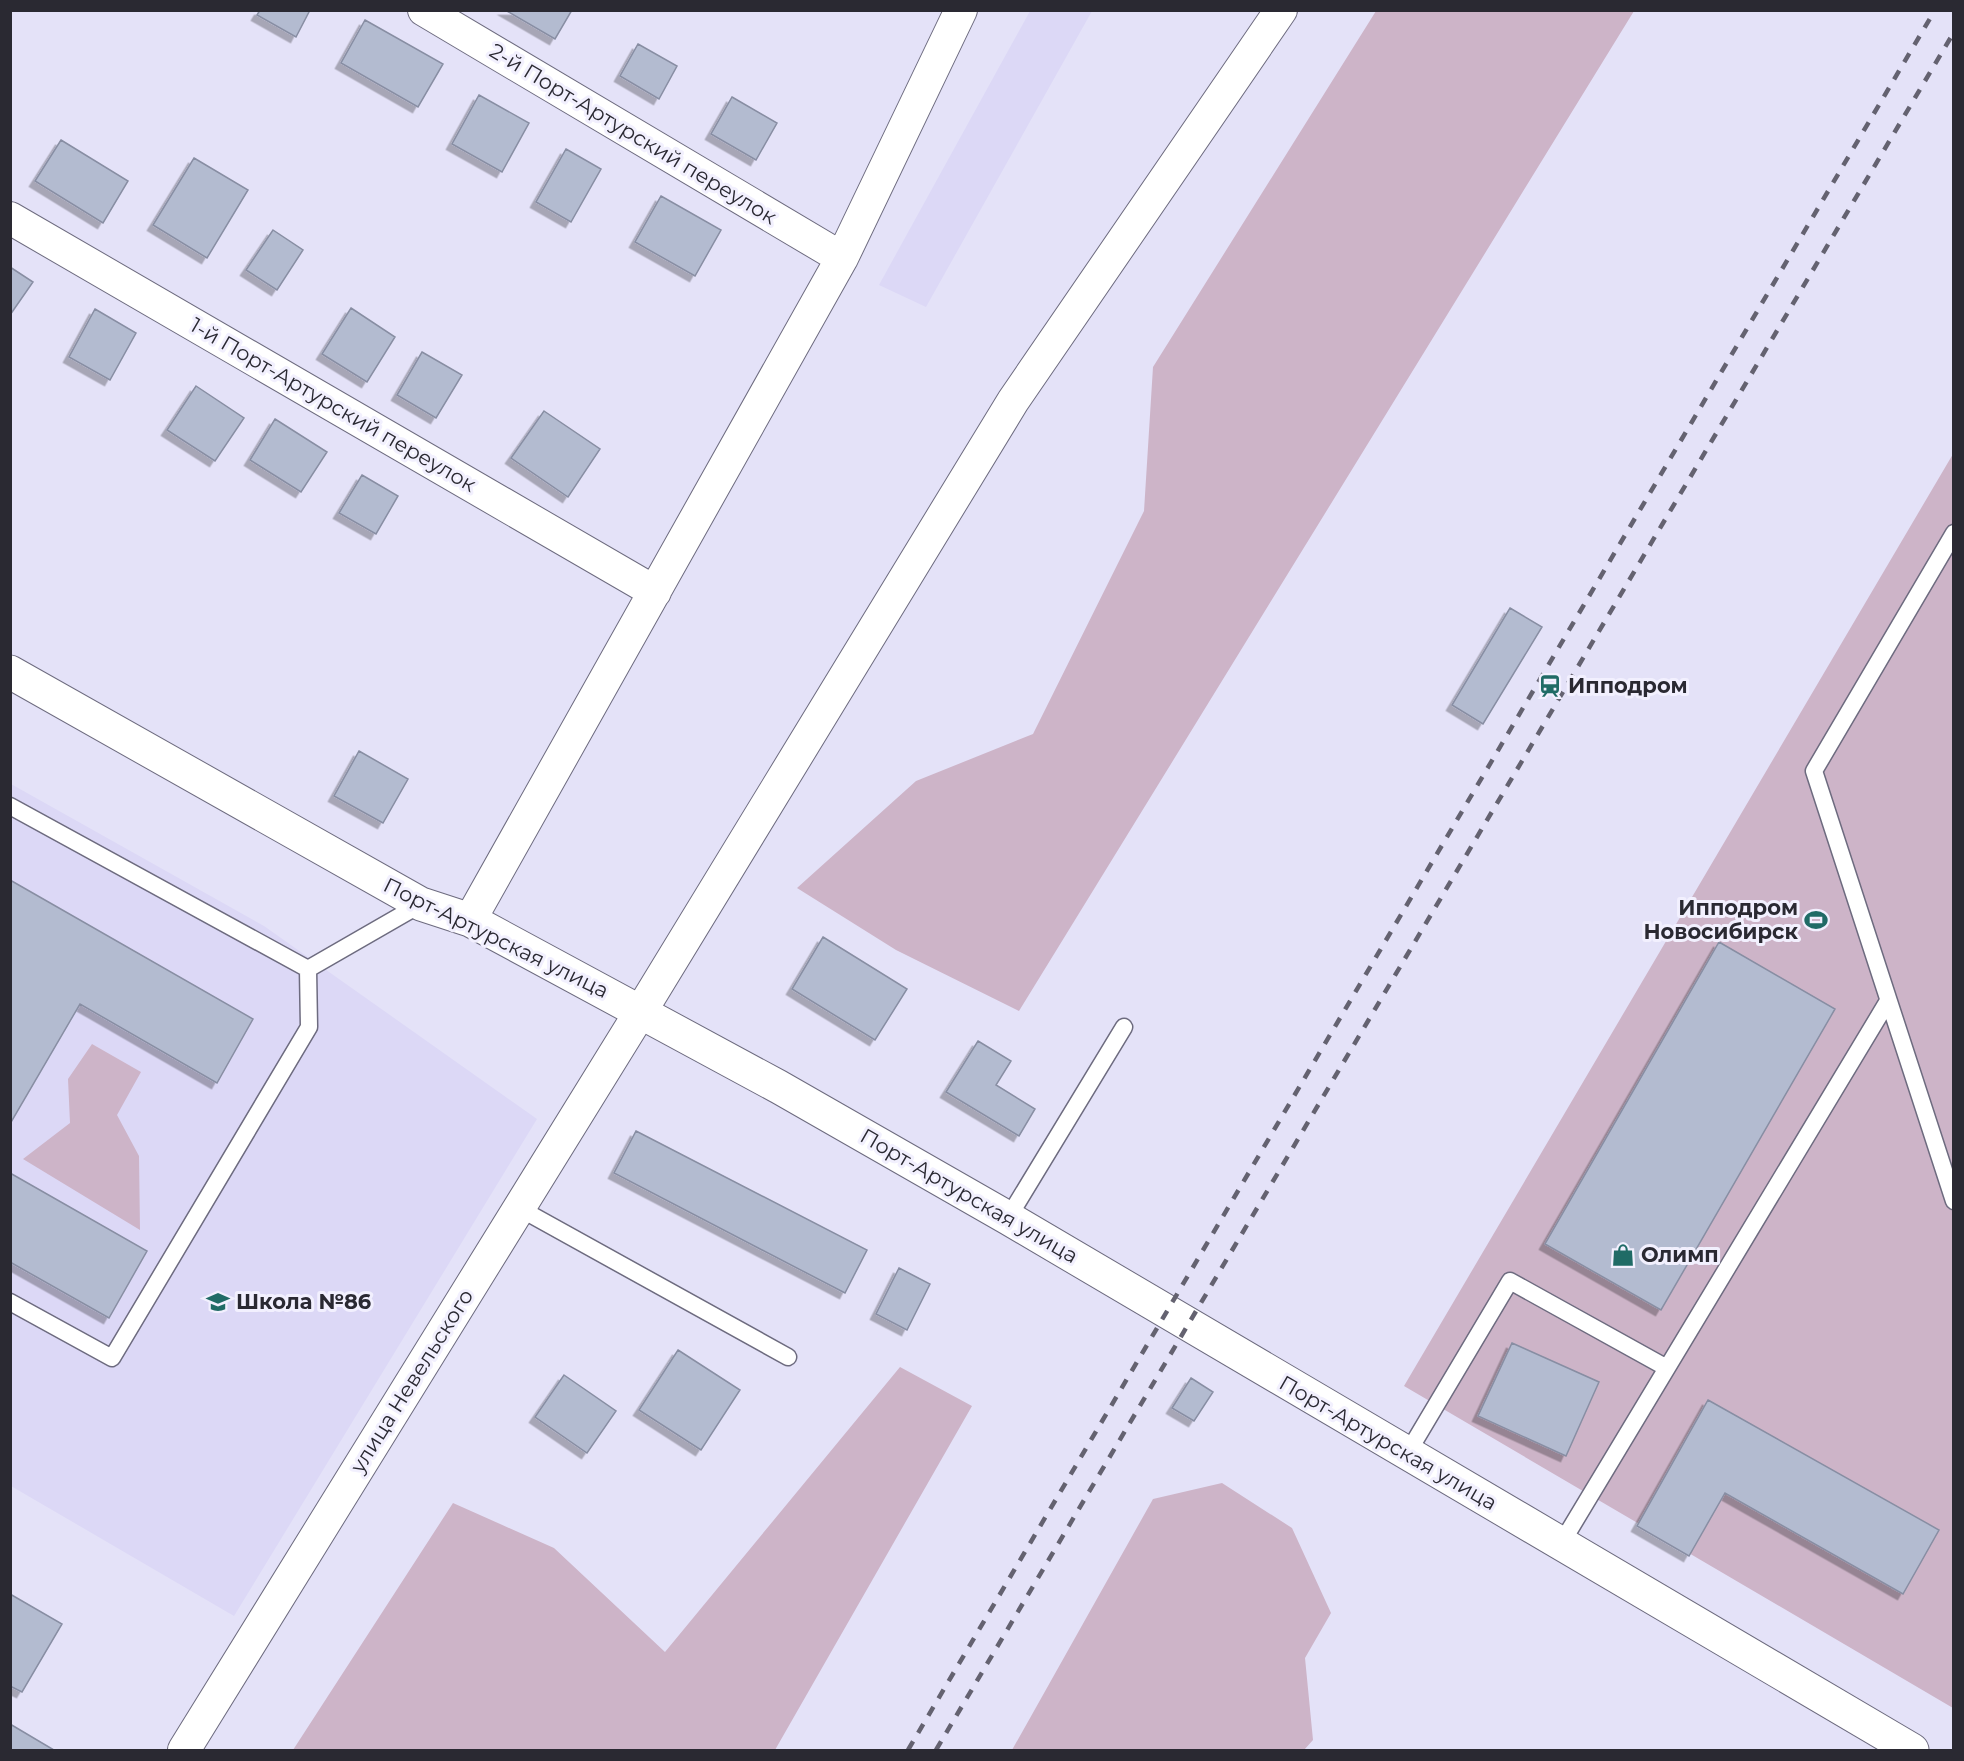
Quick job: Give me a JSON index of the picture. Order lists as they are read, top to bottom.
{
  "streets": {
    "street": [
      "2-й Порт-Артурский переулок",
      "1-й Порт-Артурский переулок",
      "Порт-Артурская улица",
      "улица Невельского"
    ]
  },
  "crossings": [
    ["Порт-Артурская улица", "улица Невельского"]
  ],
  "places": {
    "station": ["Ипподром"],
    "sports": ["Ипподром Новосибирск"],
    "shop": ["Олимп"],
    "school or university": ["Школа №86"]
  }
}
